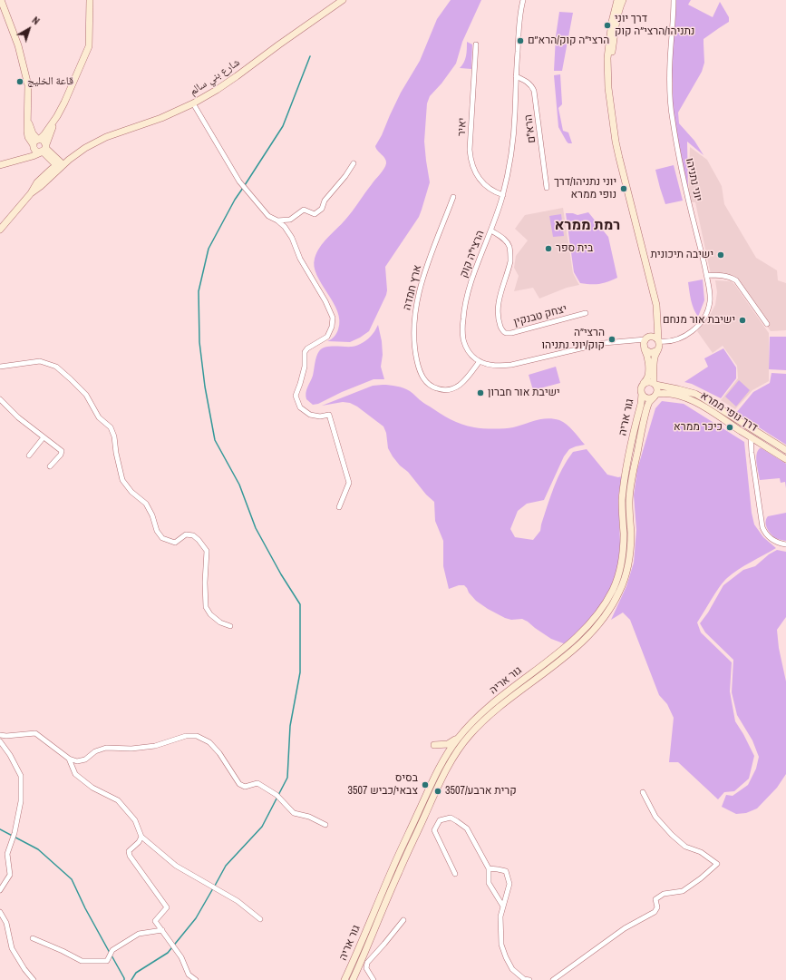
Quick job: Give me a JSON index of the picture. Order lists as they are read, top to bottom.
{
  "streets": {
    "main road": ["شارع بني سالم", "דרך נופי ממרא", "גור אריה"],
    "street": [
      "יאיר",
      "הרא\"ם",
      "יוני נתניהו",
      "הרצי\"ה קוק",
      "ארץ חמדה",
      "יצחק טבנקין"
    ]
  },
  "crossings": [
    ["יאיר", "הרצי\"ה קוק"],
    ["הרא\"ם", "הרצי\"ה קוק"],
    ["הרצי\"ה קוק", "ארץ חמדה"],
    ["הרצי\"ה קוק", "יצחק טבנקין"],
    ["דרך נופי ממרא", "גור אריה"]
  ],
  "districts": ["רמת ממרא"],
  "places": [
    "דרך יוני נתניהו/הרצי״ה קוק",
    "הרצי״ה קוק/הרא״ם",
    "قاعة الخليج",
    "יוני נתניהו/דרך נופי ממרא",
    "בית ספר",
    "ישיבה תיכונית",
    "ישיבת אור מנחם",
    "הרצי״ה קוק/יוני נתניהו",
    "ישיבת אור חברון",
    "כיכר ממרא",
    "בסיס צבאי/כביש 3507",
    "קרית ארבע/3507"
  ],
  "north": "top right"
}
